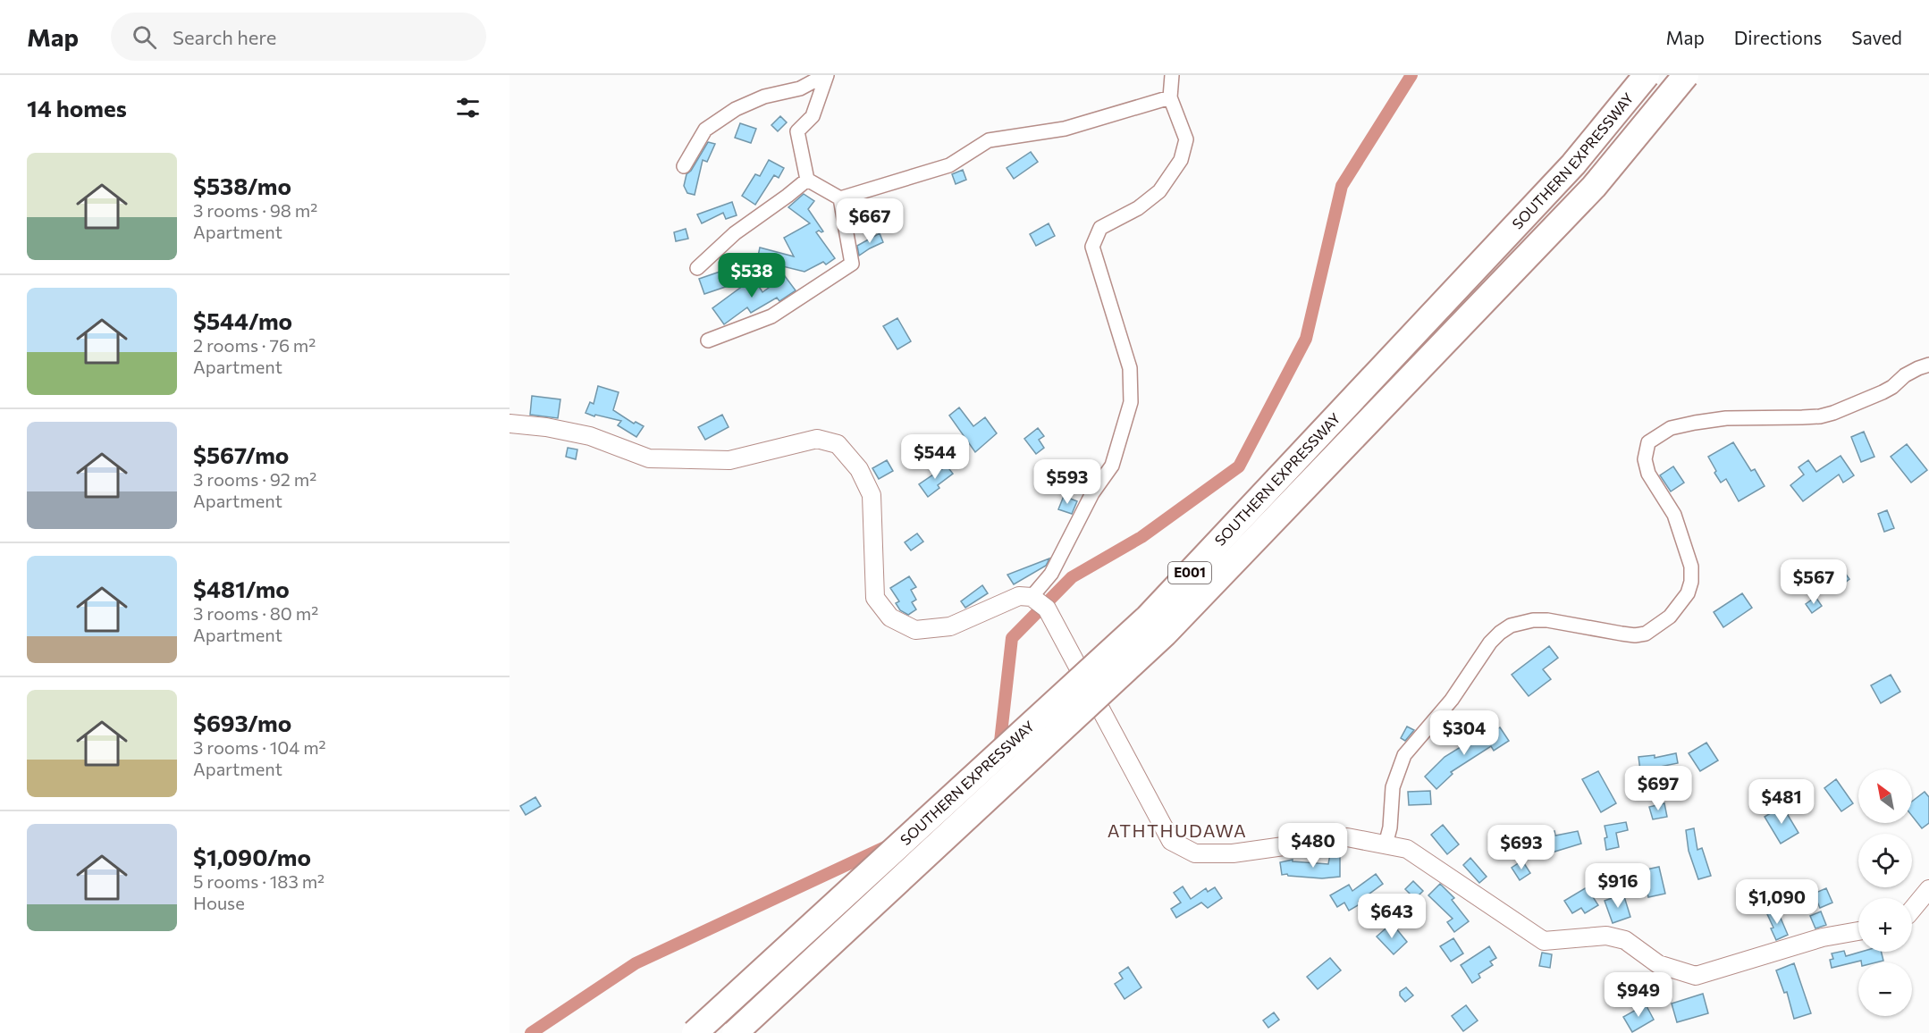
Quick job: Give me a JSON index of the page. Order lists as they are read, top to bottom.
{
  "streets": {
    "highway": ["SOUTHERN EXPRESSWAY", "E001"]
  },
  "districts": ["ATHTHUDAWA"],
  "north": "top left",
  "page": {
    "header": "Map",
    "search": "Search here",
    "nav": ["Map", "Directions", "Saved"],
    "heading": "14 homes",
    "list": [
      {
        "name": "$538/mo",
        "note": "3 rooms · 98 m² · Apartment"
      },
      {
        "name": "$544/mo",
        "note": "2 rooms · 76 m² · Apartment"
      },
      {
        "name": "$567/mo",
        "note": "3 rooms · 92 m² · Apartment"
      },
      {
        "name": "$481/mo",
        "note": "3 rooms · 80 m² · Apartment"
      },
      {
        "name": "$693/mo",
        "note": "3 rooms · 104 m² · Apartment"
      },
      {
        "name": "$1,090/mo",
        "note": "5 rooms · 183 m² · House"
      }
    ],
    "price": [
      "$667",
      "$538",
      "$544",
      "$593",
      "$567",
      "$304",
      "$697",
      "$481",
      "$480",
      "$693",
      "$916",
      "$1,090",
      "$643",
      "$949"
    ],
    "map_buttons": ["+", "−"]
  }
}
